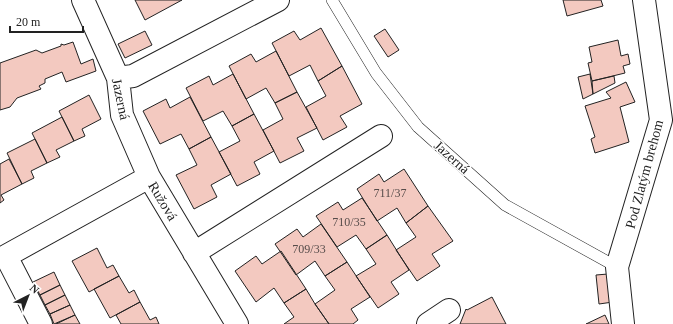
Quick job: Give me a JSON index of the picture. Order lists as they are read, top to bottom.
{
  "streets": {
    "street": ["Jazerná", "Pod Zlatým brehom", "Ružová"]
  },
  "crossings": [
    ["Jazerná", "Pod Zlatým brehom"],
    ["Jazerná", "Ružová"]
  ],
  "house_numbers": ["711/37", "710/35", "709/33"],
  "scale_bar": "20 m",
  "north": "top right"
}
